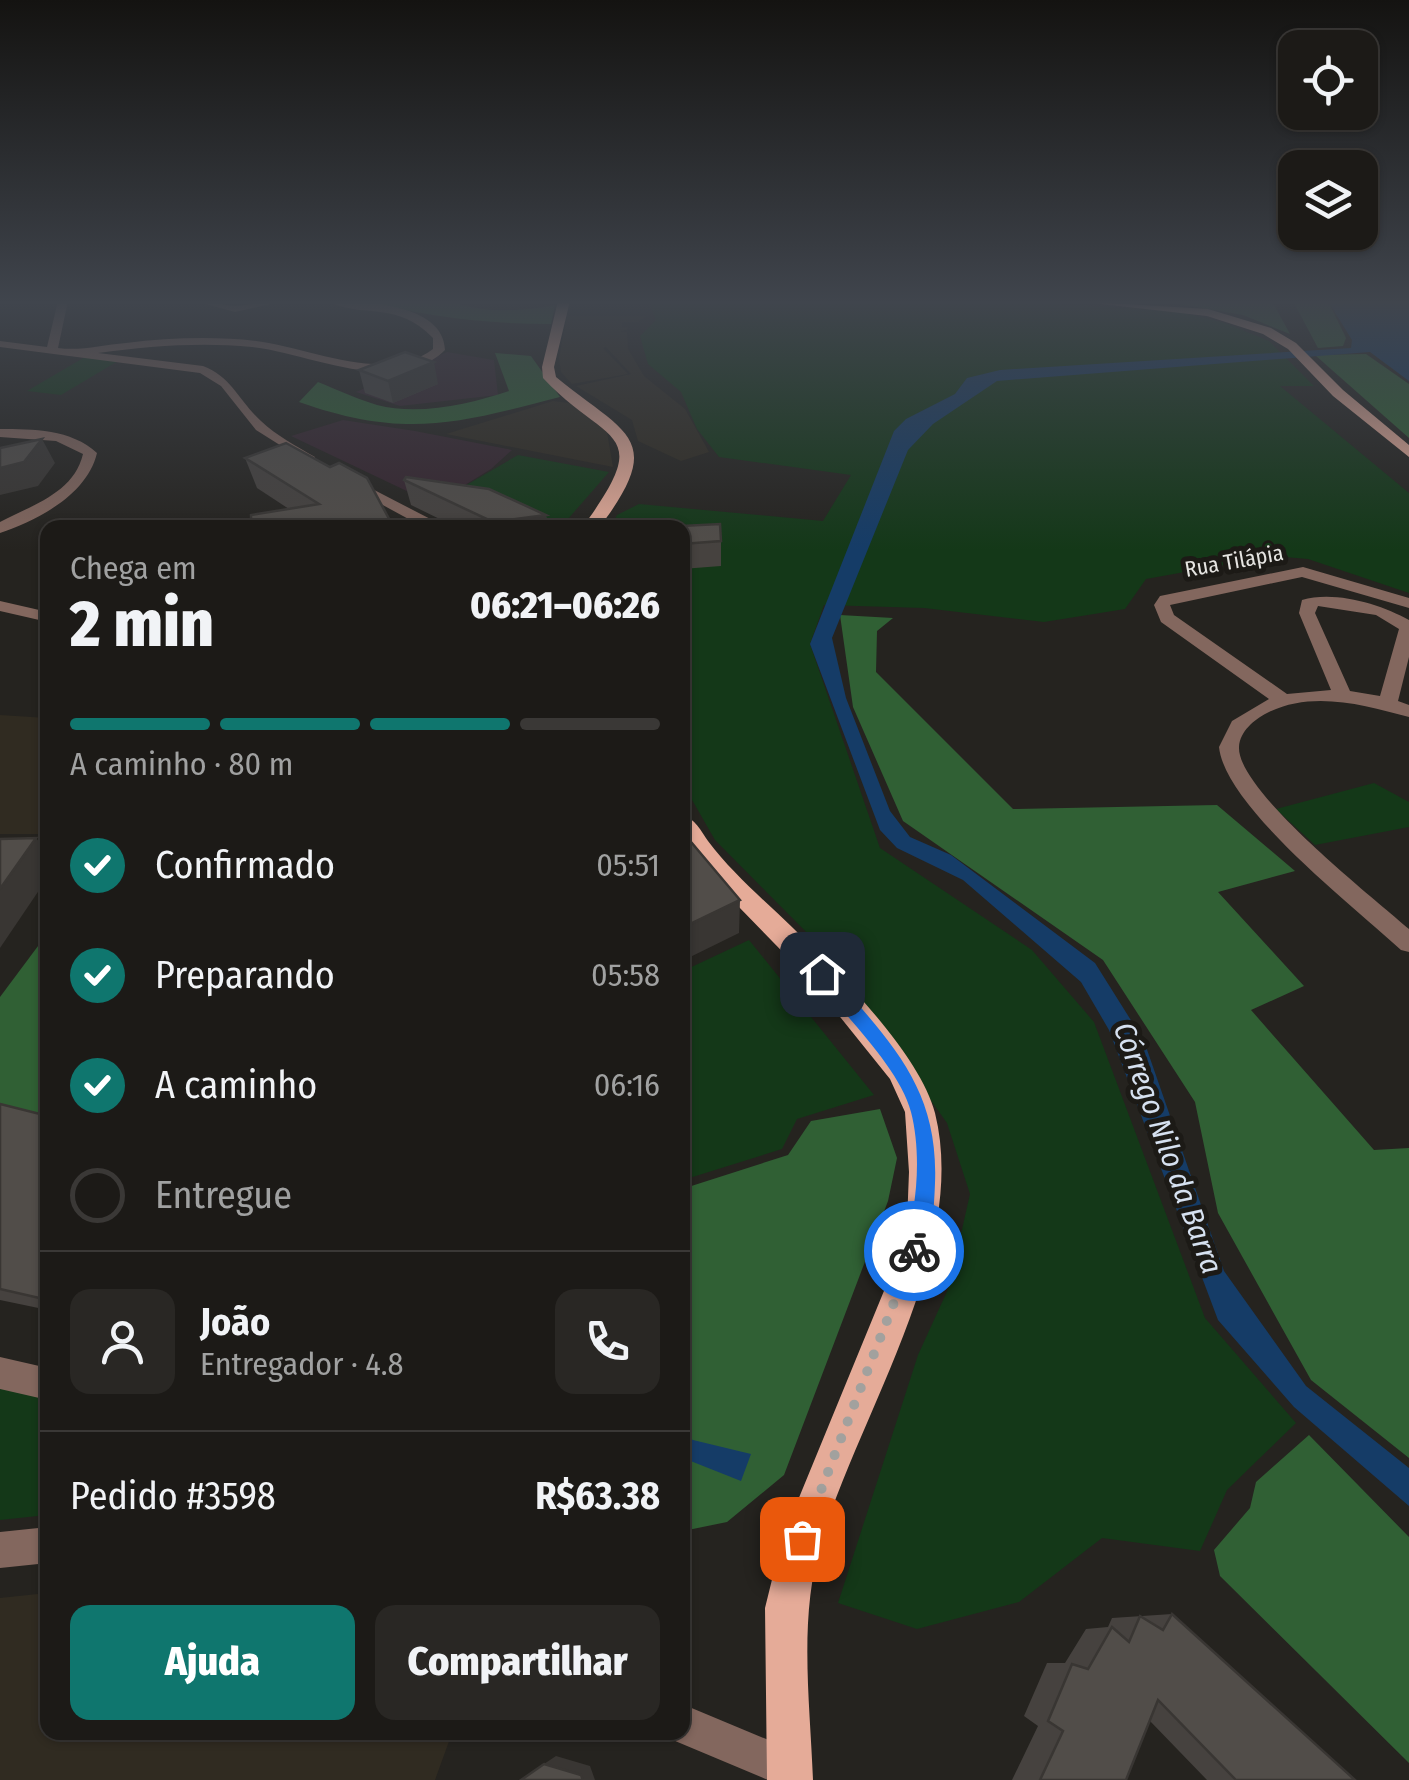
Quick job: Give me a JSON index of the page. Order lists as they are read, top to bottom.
{
  "streets": {
    "street": ["Rua Tilápia"]
  },
  "water": ["Córrego Nilo da Barra"],
  "page": {
    "heading": ["2 min", "Chega em", "06:21–06:26"],
    "panel": [
      "João",
      "Entregador · 4.8",
      "Pedido #3598",
      "R$63.38"
    ],
    "bar": "A caminho · 80 m",
    "list": [
      ["Confirmado", "05:51"],
      ["Preparando", "05:58"],
      ["A caminho", "06:16"],
      "Entregue"
    ],
    "buttons": ["Ajuda", "Compartilhar"]
  }
}
